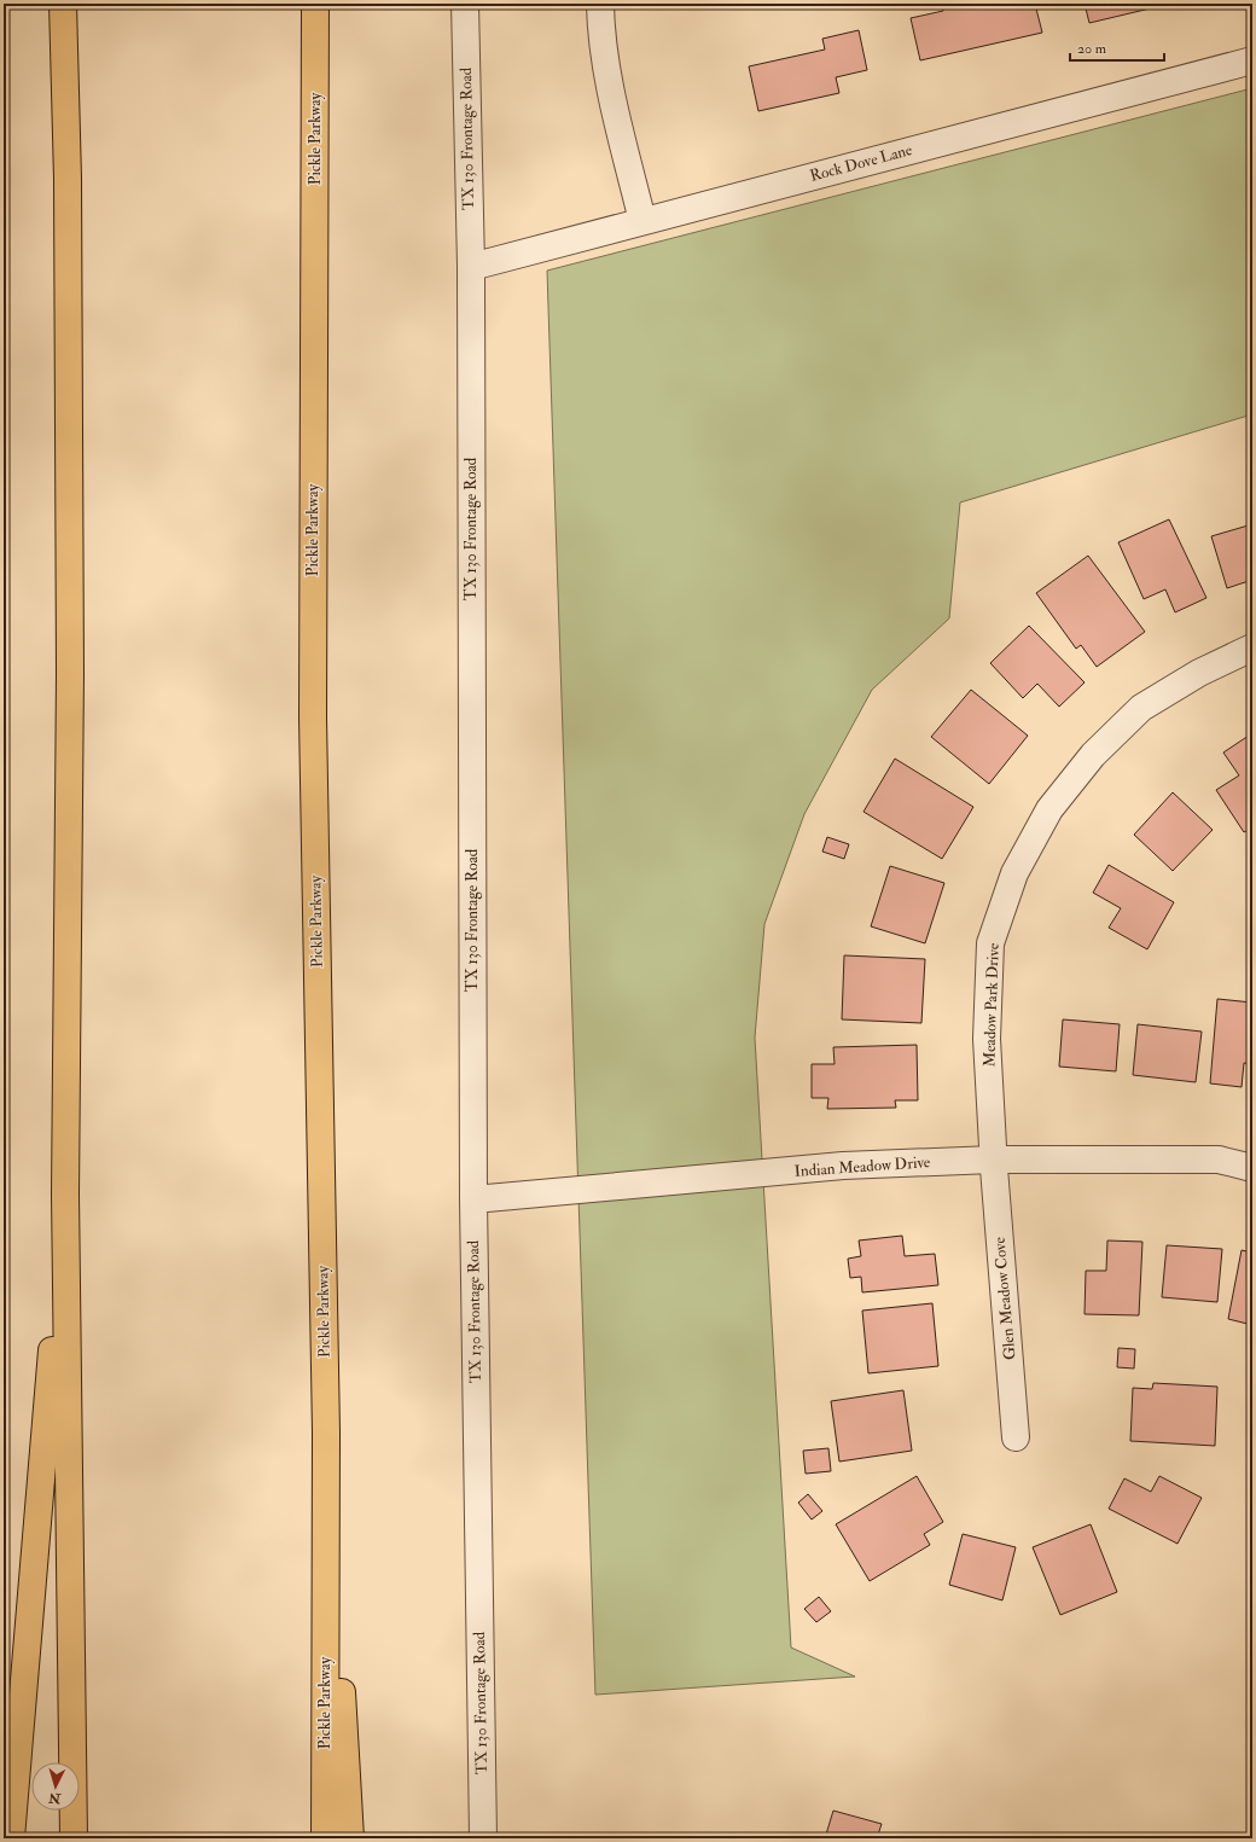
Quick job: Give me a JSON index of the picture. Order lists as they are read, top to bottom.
{
  "streets": {
    "highway": ["Pickle Parkway"],
    "street": [
      "TX 130 Frontage Road",
      "Rock Dove Lane",
      "Meadow Park Drive",
      "Indian Meadow Drive",
      "Glen Meadow Cove"
    ]
  },
  "crossings": [
    ["TX 130 Frontage Road", "Rock Dove Lane"],
    ["TX 130 Frontage Road", "Indian Meadow Drive"],
    ["Meadow Park Drive", "Indian Meadow Drive"],
    ["Meadow Park Drive", "Glen Meadow Cove"],
    ["Indian Meadow Drive", "Glen Meadow Cove"]
  ],
  "scale_bar": "20 m",
  "north": "bottom"
}
